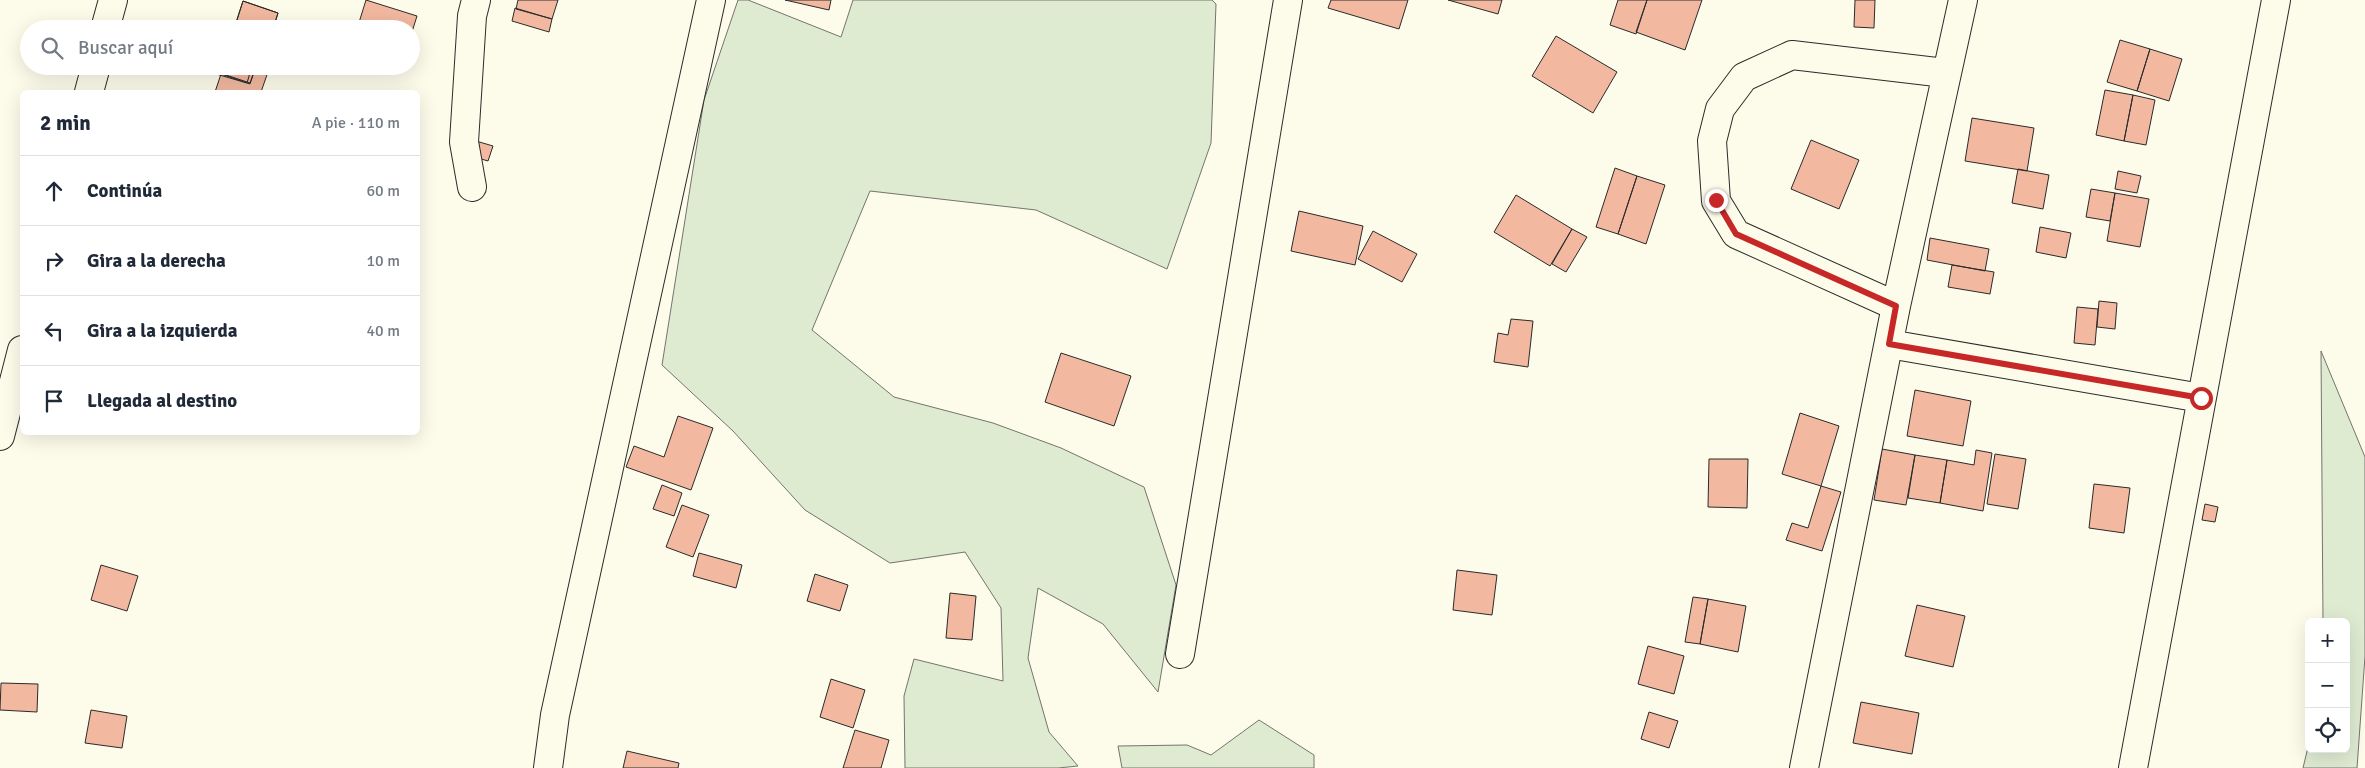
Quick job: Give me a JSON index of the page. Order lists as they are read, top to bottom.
{
  "page": {
    "search": "Buscar aquí",
    "heading": ["2 min", "A pie · 110 m"],
    "list": [
      ["Continúa", "60 m"],
      ["Gira a la derecha", "10 m"],
      ["Gira a la izquierda", "40 m"],
      "Llegada al destino"
    ],
    "map_buttons": ["+", "−"]
  }
}
